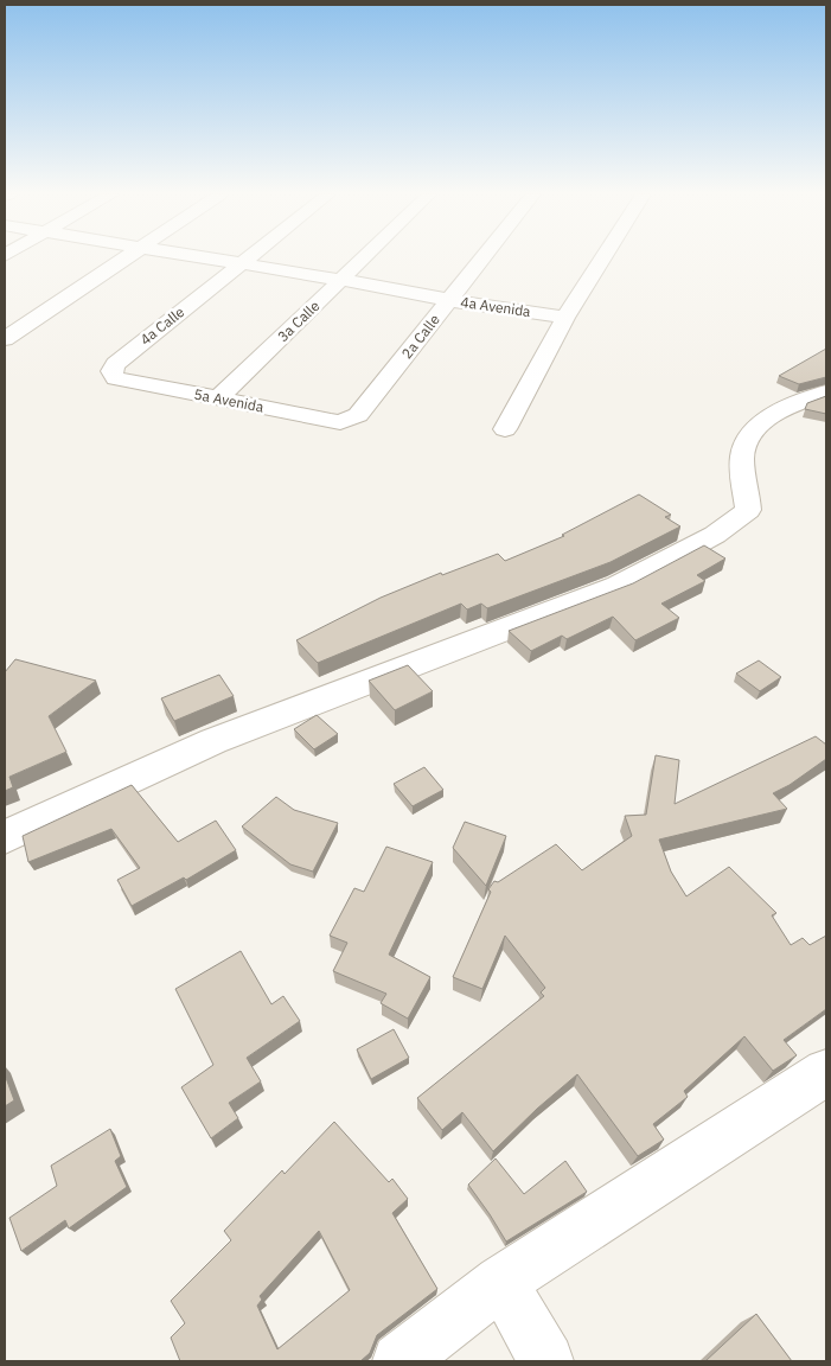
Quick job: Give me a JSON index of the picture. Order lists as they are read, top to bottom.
{
  "streets": {
    "street": [
      "4a Avenida",
      "3a Calle",
      "4a Calle",
      "2a Calle",
      "5a Avenida"
    ]
  },
  "crossings": [
    ["4a Avenida", "3a Calle"],
    ["4a Avenida", "4a Calle"],
    ["4a Avenida", "2a Calle"],
    ["3a Calle", "5a Avenida"],
    ["4a Calle", "5a Avenida"],
    ["2a Calle", "5a Avenida"]
  ]
}
